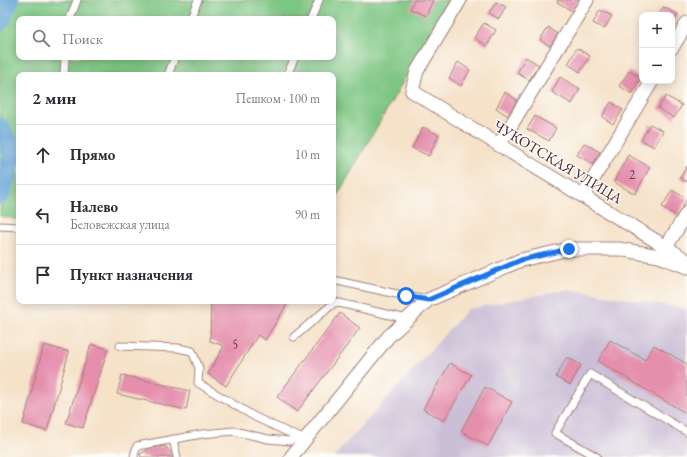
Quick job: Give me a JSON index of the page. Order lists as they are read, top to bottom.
{
  "streets": {
    "street": ["ЧУКОТСКАЯ УЛИЦА"]
  },
  "house_numbers": ["2", "5"],
  "page": {
    "map_buttons": ["+", "−"],
    "search": "Поиск",
    "heading": ["2 мин", "Пешком · 100 m"],
    "list": [
      ["Прямо", "10 m"],
      ["Налево", "Беловежская улица", "90 m"],
      "Пункт назначения"
    ]
  }
}
